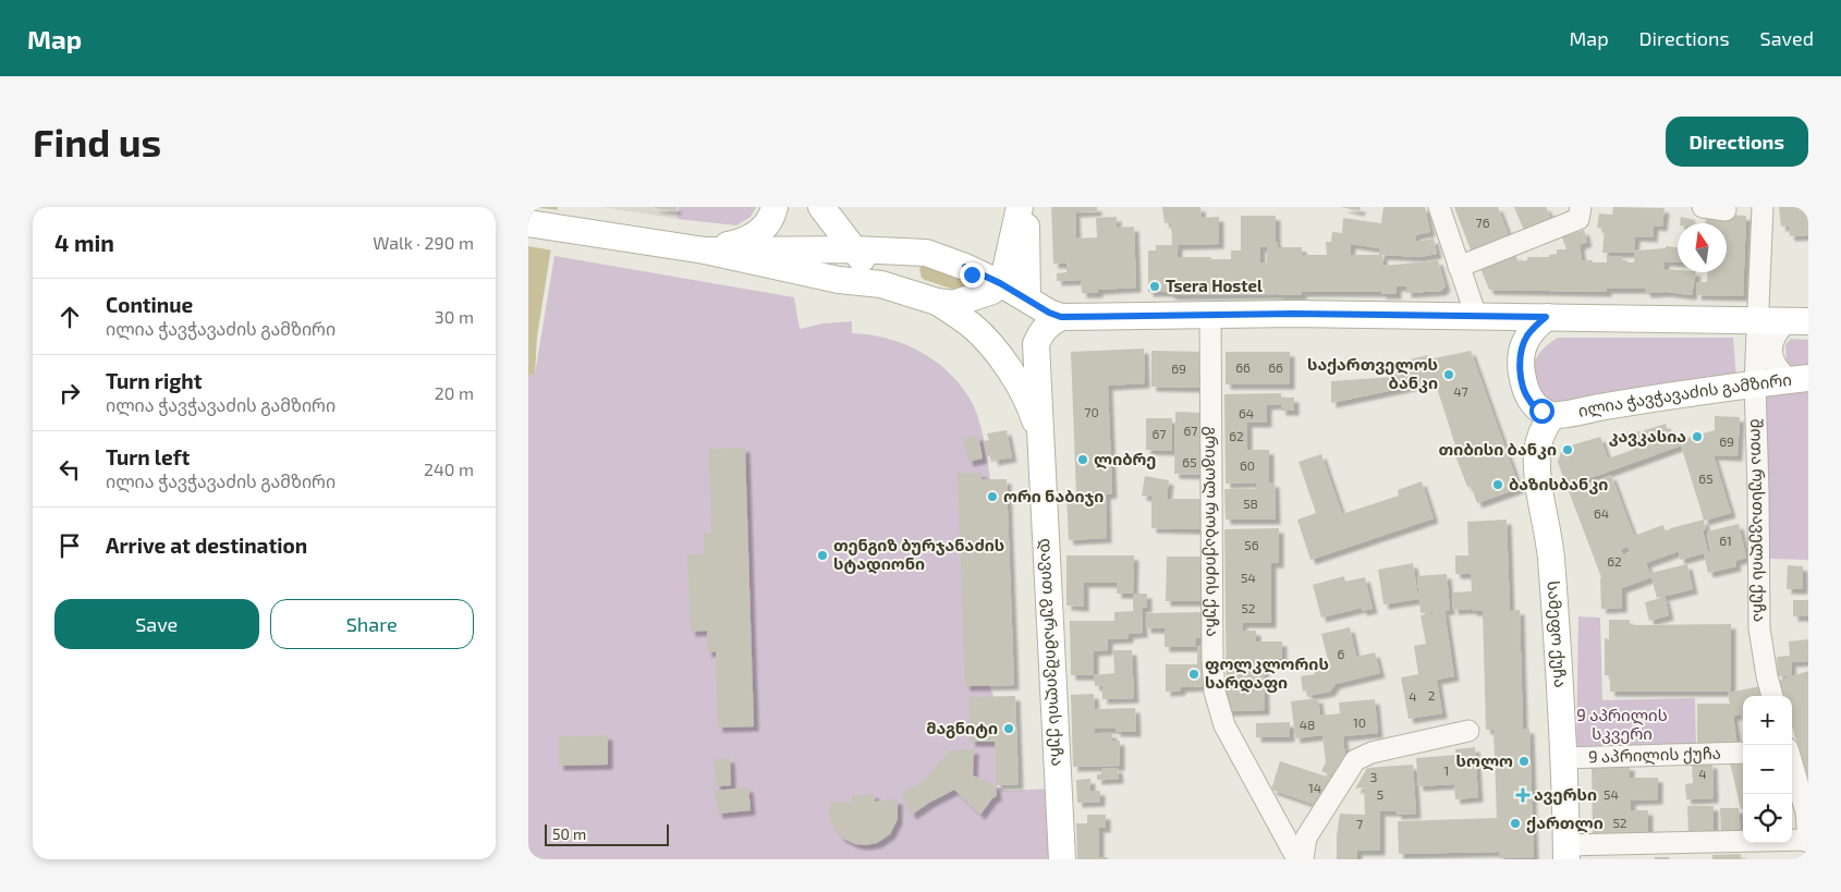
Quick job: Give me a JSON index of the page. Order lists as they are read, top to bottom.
{
  "streets": {
    "main road": ["ილია ჭავჭავაძის გამზირი", "სამეფო ქუჩა", "დავით გურამიშვილის ქუჩა"],
    "street": ["შოთა რუსთაველის ქუჩა", "გრიგოლ რობაქიძის ქუჩა", "9 აპრილის ქუჩა"]
  },
  "crossings": [
    ["ილია ჭავჭავაძის გამზირი", "შოთა რუსთაველის ქუჩა"],
    ["ილია ჭავჭავაძის გამზირი", "სამეფო ქუჩა"],
    ["სამეფო ქუჩა", "9 აპრილის ქუჩა"]
  ],
  "parks": ["9 აპრილის სკვერი"],
  "places": {
    "other": [
      "Tsera Hostel",
      "საქართველოს ბანკი",
      "კავკასია",
      "თიბისი ბანკი",
      "ლიბრე",
      "ბაზისბანკი",
      "ორი ნაბიჯი",
      "თენგიზ ბურჯანაძის სტადიონი",
      "ფოლკლორის სარდაფი",
      "მაგნიტი",
      "სოლო",
      "ქართლი"
    ],
    "health": ["ავერსი"]
  },
  "house_numbers": [
    "76",
    "66",
    "66",
    "69",
    "47",
    "70",
    "64",
    "67",
    "67",
    "62",
    "69",
    "65",
    "60",
    "65",
    "58",
    "64",
    "61",
    "56",
    "62",
    "54",
    "52",
    "6",
    "2",
    "4",
    "10",
    "48",
    "1",
    "4",
    "3",
    "14",
    "5",
    "54",
    "52",
    "7"
  ],
  "scale_bar": "50 m",
  "north": "top",
  "page": {
    "header": "Map",
    "nav": ["Map", "Directions", "Saved"],
    "buttons": [
      "Directions",
      ["Save", "Share"]
    ],
    "title": "Find us",
    "heading": ["4 min", "Walk · 290 m"],
    "list": [
      ["Continue", "ილია ჭავჭავაძის გამზირი", "30 m"],
      ["Turn right", "ილია ჭავჭავაძის გამზირი", "20 m"],
      ["Turn left", "ილია ჭავჭავაძის გამზირი", "240 m"],
      "Arrive at destination"
    ],
    "map_buttons": ["+", "−"],
    "scale": "50 m"
  }
}
